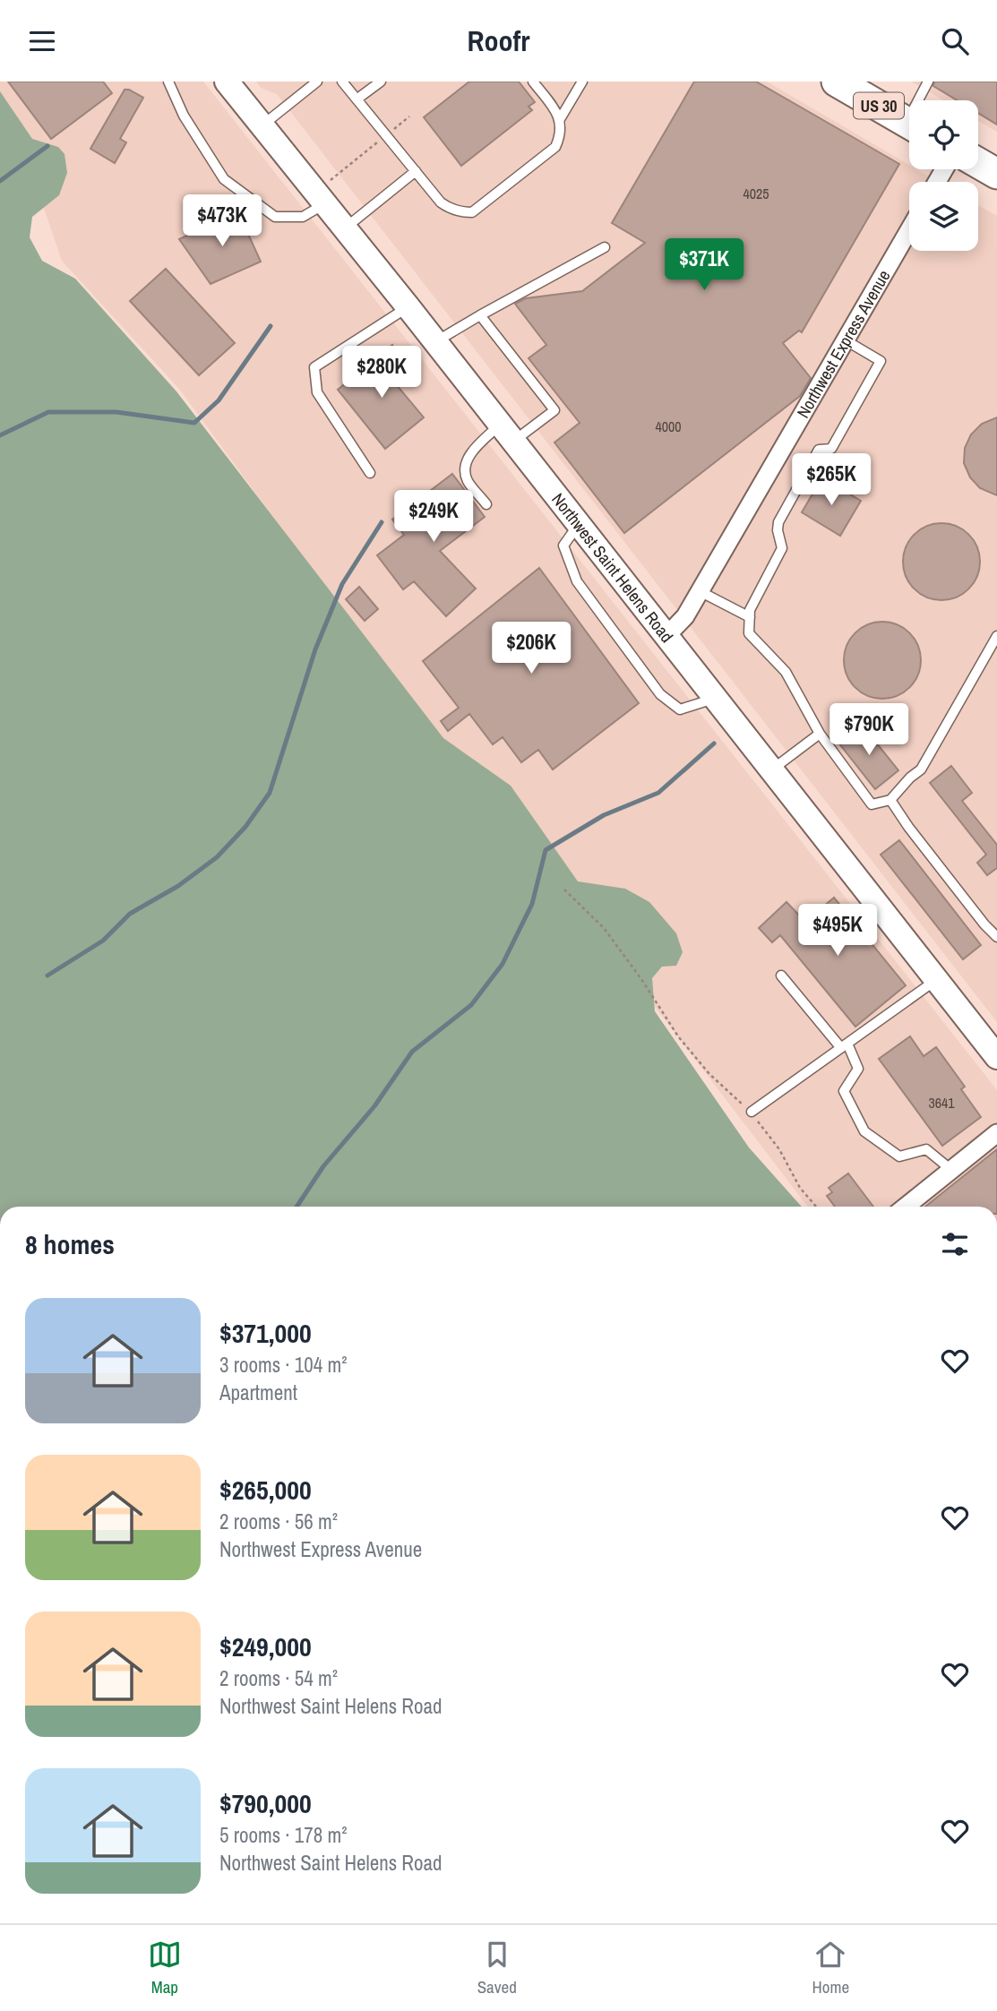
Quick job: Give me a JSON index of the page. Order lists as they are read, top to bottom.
{
  "streets": {
    "highway": ["US 30"],
    "main road": ["Northwest Saint Helens Road"],
    "street": ["Northwest Express Avenue"]
  },
  "crossings": [
    ["Northwest Express Avenue", "Northwest Saint Helens Road"]
  ],
  "house_numbers": ["4025", "4000", "3641"],
  "page": {
    "header": "Roofr",
    "price": [
      "$473K",
      "$371K",
      "$280K",
      "$265K",
      "$249K",
      "$206K",
      "$790K",
      "$495K"
    ],
    "heading": "8 homes",
    "list": [
      {
        "name": "$371,000",
        "note": "3 rooms · 104 m² · Apartment"
      },
      {
        "name": "$265,000",
        "note": "2 rooms · 56 m² · Northwest Express Avenue"
      },
      {
        "name": "$249,000",
        "note": "2 rooms · 54 m² · Northwest Saint Helens Road"
      },
      {
        "name": "$790,000",
        "note": "5 rooms · 178 m² · Northwest Saint Helens Road"
      }
    ],
    "tabs": ["Map", "Saved", "Home"]
  }
}
